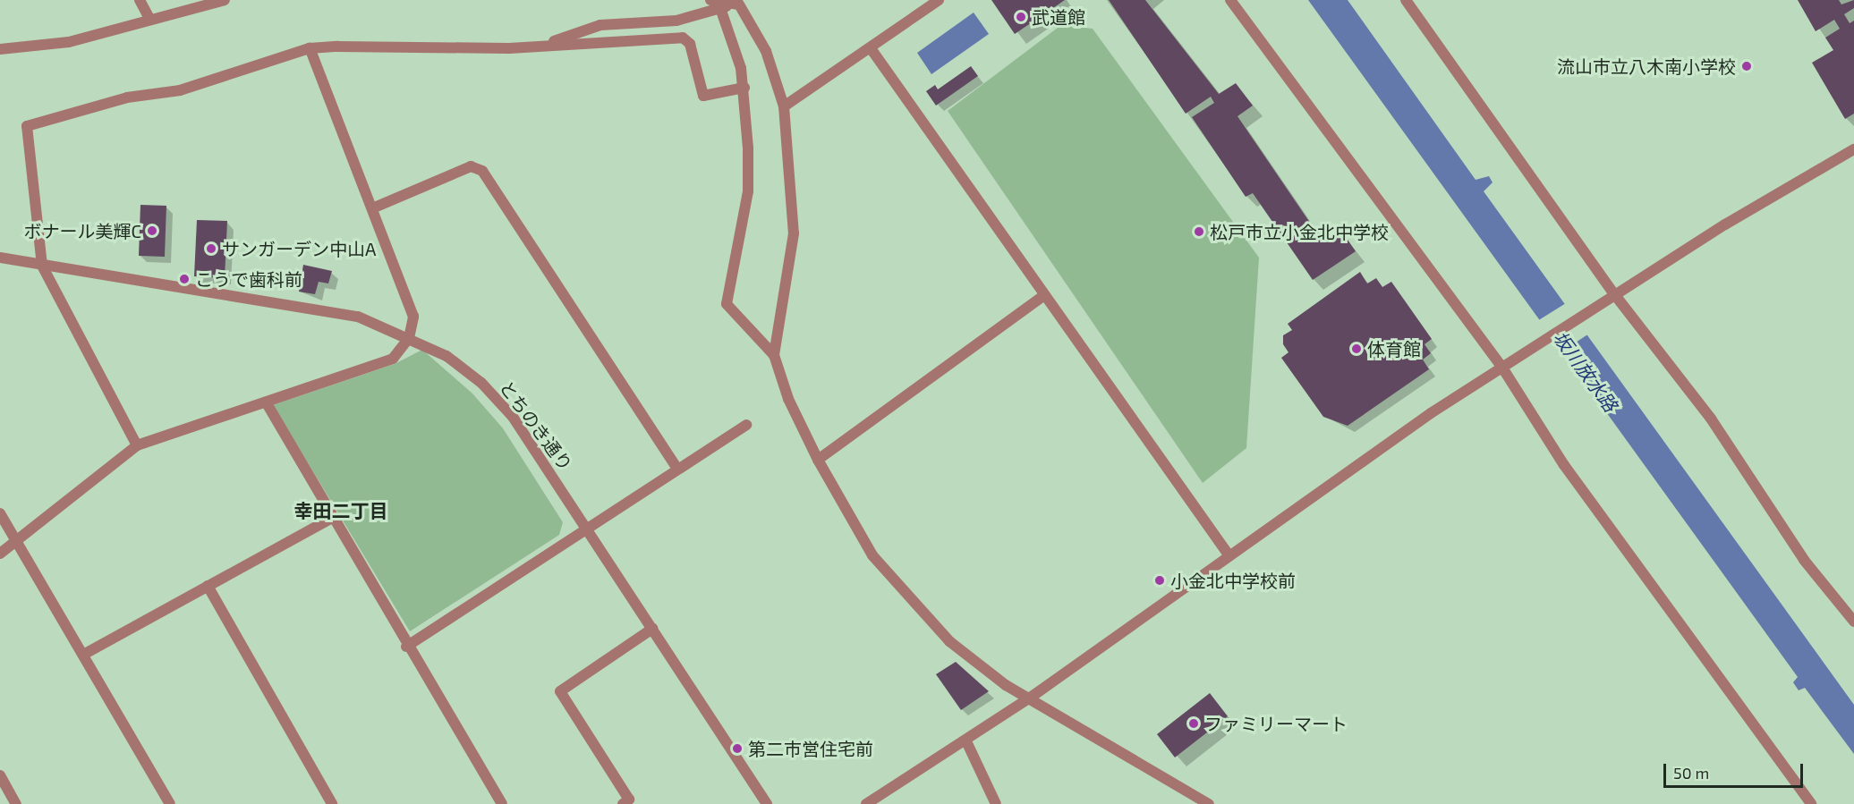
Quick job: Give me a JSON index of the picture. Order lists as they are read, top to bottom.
{
  "streets": {
    "street": ["とちのき通り"]
  },
  "districts": ["幸田二丁目"],
  "water": ["坂川放水路"],
  "places": [
    "武道館",
    "流山市立八木南小学校",
    "ボナール美輝C",
    "松戸市立小金北中学校",
    "サンガーデン中山A",
    "こうで歯科前",
    "体育館",
    "小金北中学校前",
    "ファミリーマート",
    "第二市営住宅前"
  ],
  "scale_bar": "50 m"
}
